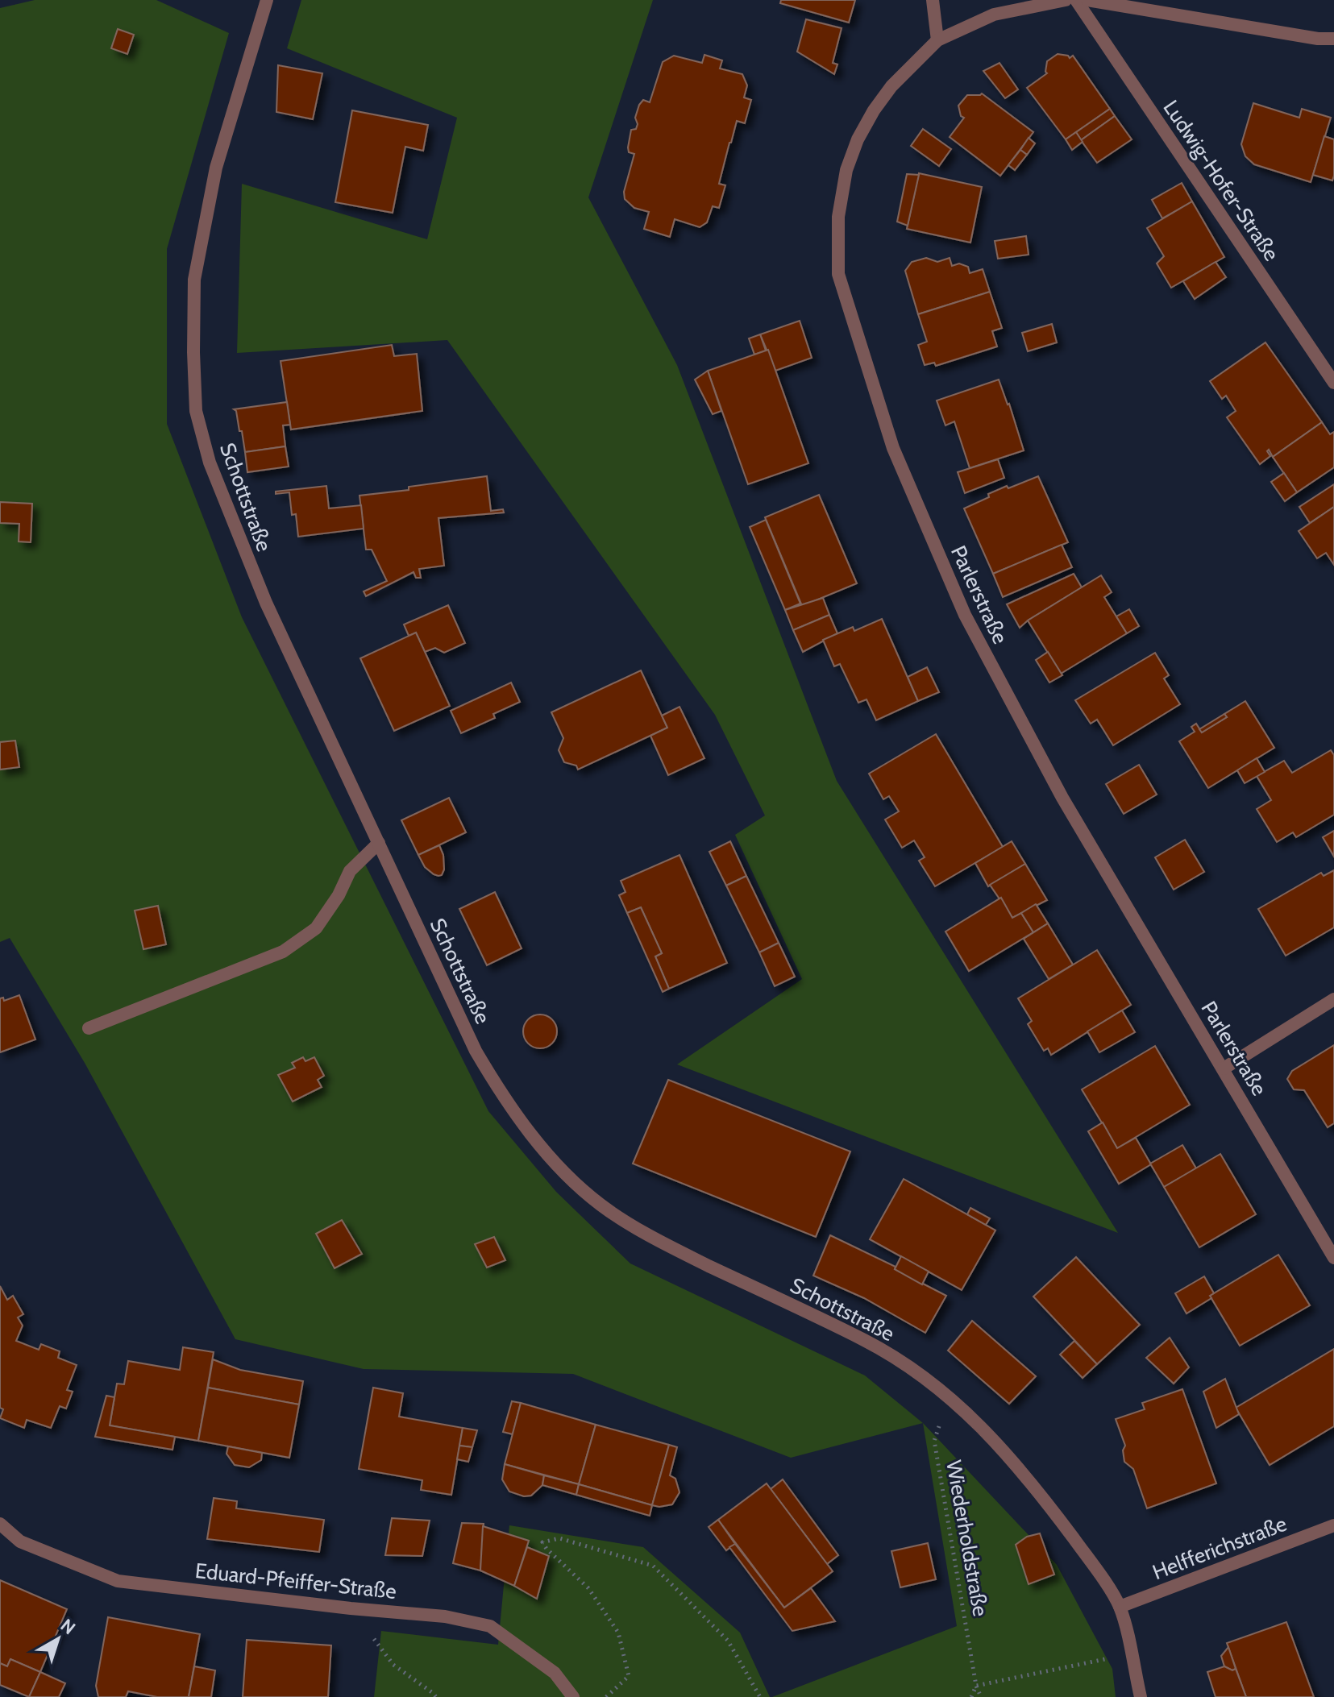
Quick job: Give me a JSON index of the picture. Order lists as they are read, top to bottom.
{
  "streets": {
    "street": [
      "Ludwig-Hofer-Straße",
      "Schottstraße",
      "Parlerstraße",
      "Helfferichstraße",
      "Eduard-Pfeiffer-Straße"
    ],
    "path": ["Wiederholdstraße"]
  },
  "crossings": [
    ["Schottstraße", "Wiederholdstraße"],
    ["Schottstraße", "Helfferichstraße"]
  ],
  "north": "top right"
}
